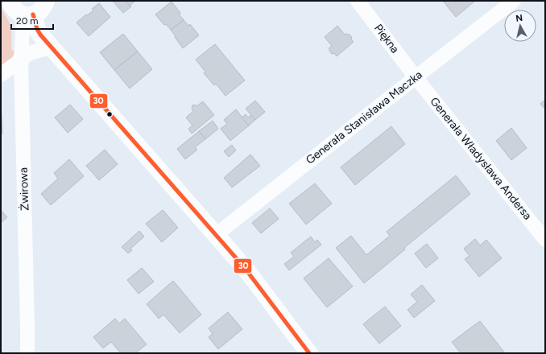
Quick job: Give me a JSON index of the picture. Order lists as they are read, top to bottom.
{
  "streets": {
    "street": [
      "Piękna",
      "Generała Stanisława Maczka",
      "Generała Władysława Andersa",
      "Żwirowa"
    ]
  },
  "crossings": [
    ["Piękna", "Generała Stanisława Maczka"],
    ["Piękna", "Generała Władysława Andersa"],
    ["Generała Stanisława Maczka", "Generała Władysława Andersa"]
  ],
  "lines": ["transit line 30"],
  "scale_bar": "20 m",
  "north": "top"
}
